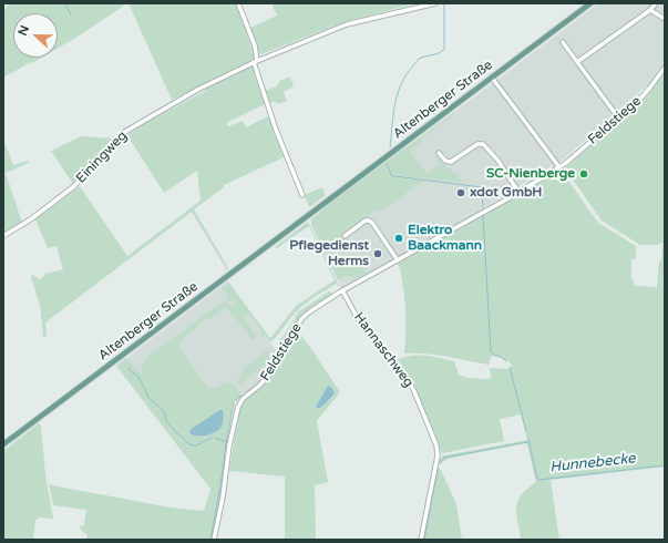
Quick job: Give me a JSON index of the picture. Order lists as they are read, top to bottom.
{
  "streets": {
    "main road": ["Altenberger Straße"],
    "street": ["Feldstiege", "Einingweg", "Hannaschweg"]
  },
  "crossings": [
    ["Feldstiege", "Hannaschweg"]
  ],
  "water": ["Hunnebecke"],
  "places": [
    "SC-Nienberge",
    "xdot GmbH",
    "Elektro Baackmann",
    "Pflegedienst Herms"
  ],
  "north": "left"
}
